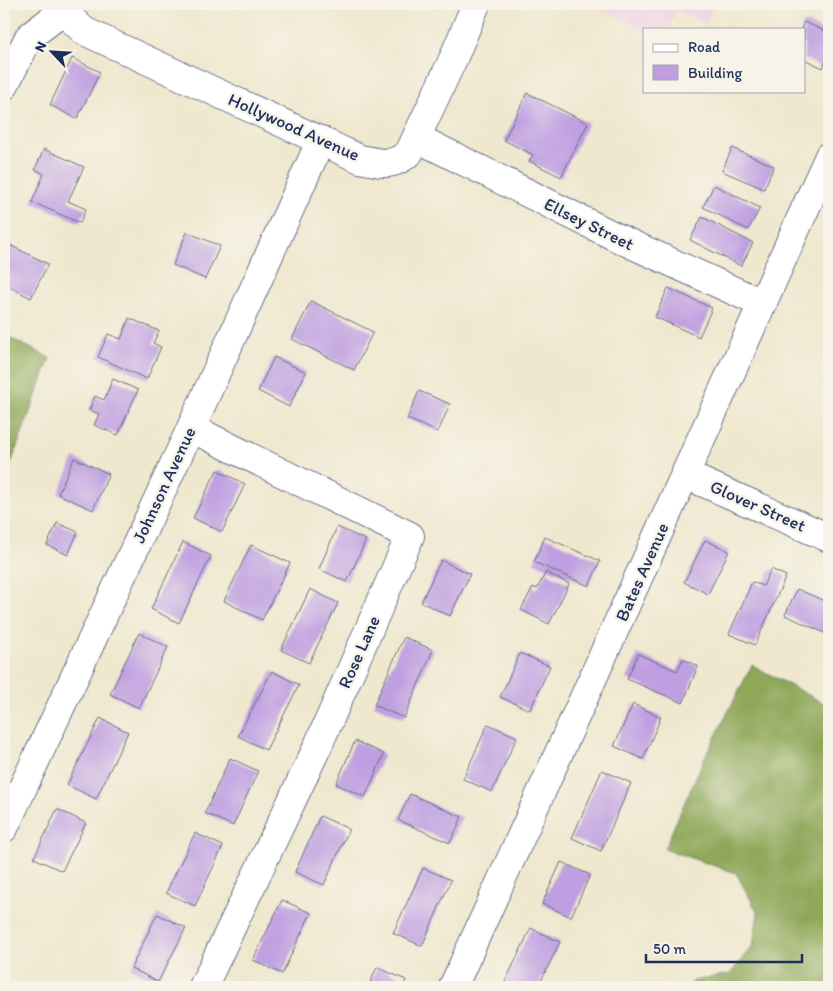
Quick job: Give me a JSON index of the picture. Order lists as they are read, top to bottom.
{
  "streets": {
    "street": [
      "Hollywood Avenue",
      "Ellsey Street",
      "Johnson Avenue",
      "Glover Street",
      "Bates Avenue",
      "Rose Lane"
    ]
  },
  "crossings": [
    ["Hollywood Avenue", "Ellsey Street"],
    ["Hollywood Avenue", "Johnson Avenue"],
    ["Ellsey Street", "Bates Avenue"],
    ["Johnson Avenue", "Rose Lane"],
    ["Glover Street", "Bates Avenue"]
  ],
  "legend": ["Road", "Building"],
  "scale_bar": "50 m",
  "north": "top left"
}
